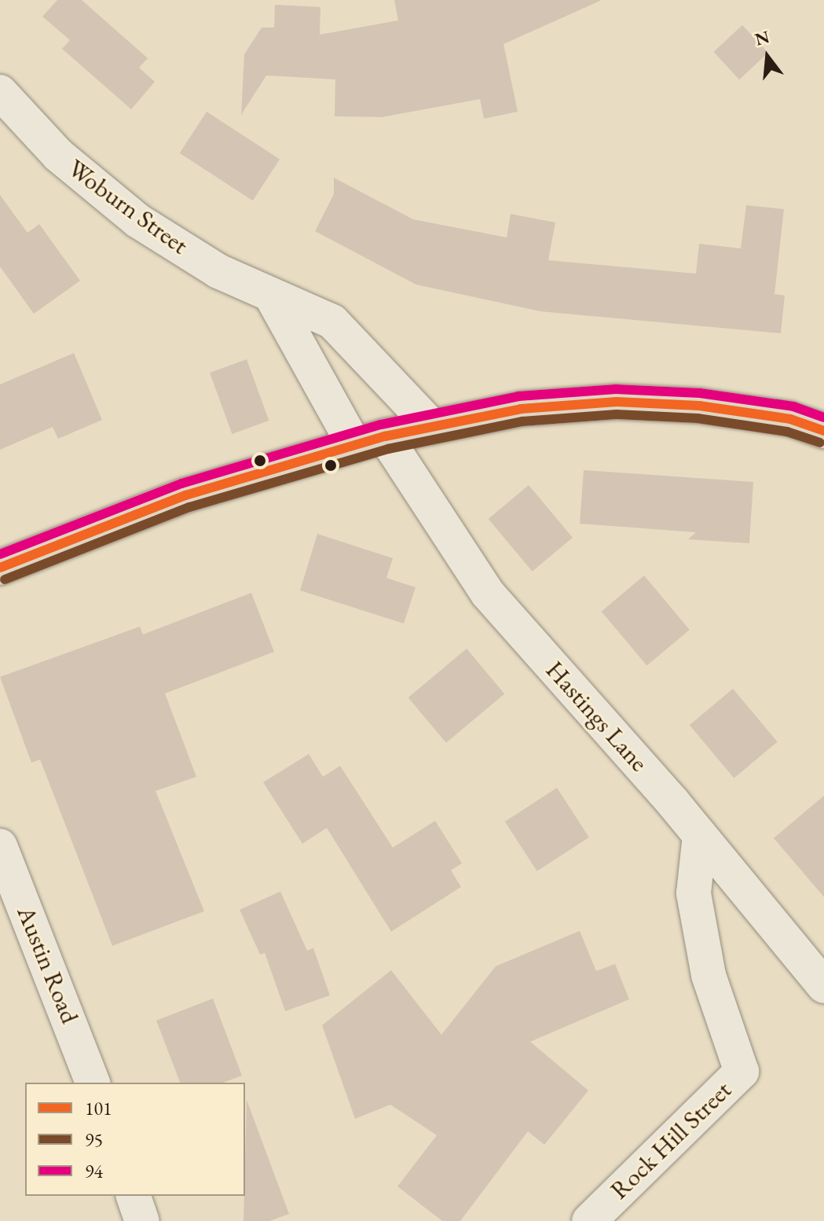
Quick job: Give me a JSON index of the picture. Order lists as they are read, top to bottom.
{
  "streets": {
    "street": [
      "Woburn Street",
      "Hastings Lane",
      "Austin Road",
      "Rock Hill Street"
    ]
  },
  "crossings": [
    ["Hastings Lane", "Rock Hill Street"]
  ],
  "lines": ["transit line 94", "transit line 101", "transit line 95"],
  "legend": ["101", "95", "94"],
  "north": "top"
}
